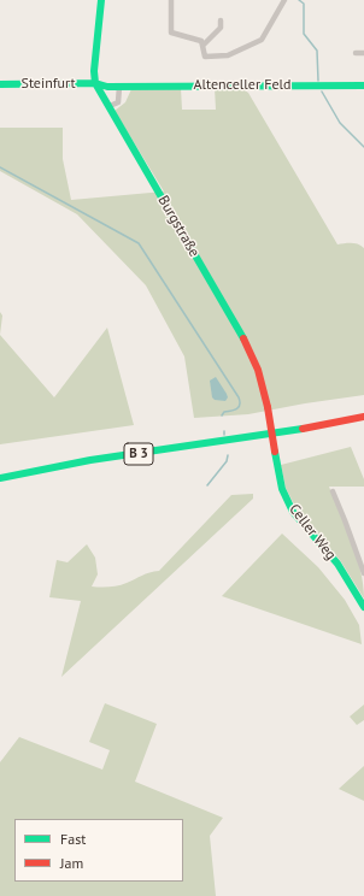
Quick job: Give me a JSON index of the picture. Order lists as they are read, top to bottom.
{
  "streets": {
    "main road": [
      "Steinfurt",
      "Altenceller Feld",
      "Burgstraße",
      "B 3",
      "Celler Weg"
    ]
  },
  "crossings": [
    ["Steinfurt", "Altenceller Feld"],
    ["Steinfurt", "Burgstraße"],
    ["Altenceller Feld", "Burgstraße"],
    ["Burgstraße", "Celler Weg"]
  ],
  "legend": ["Fast", "Jam"]
}
